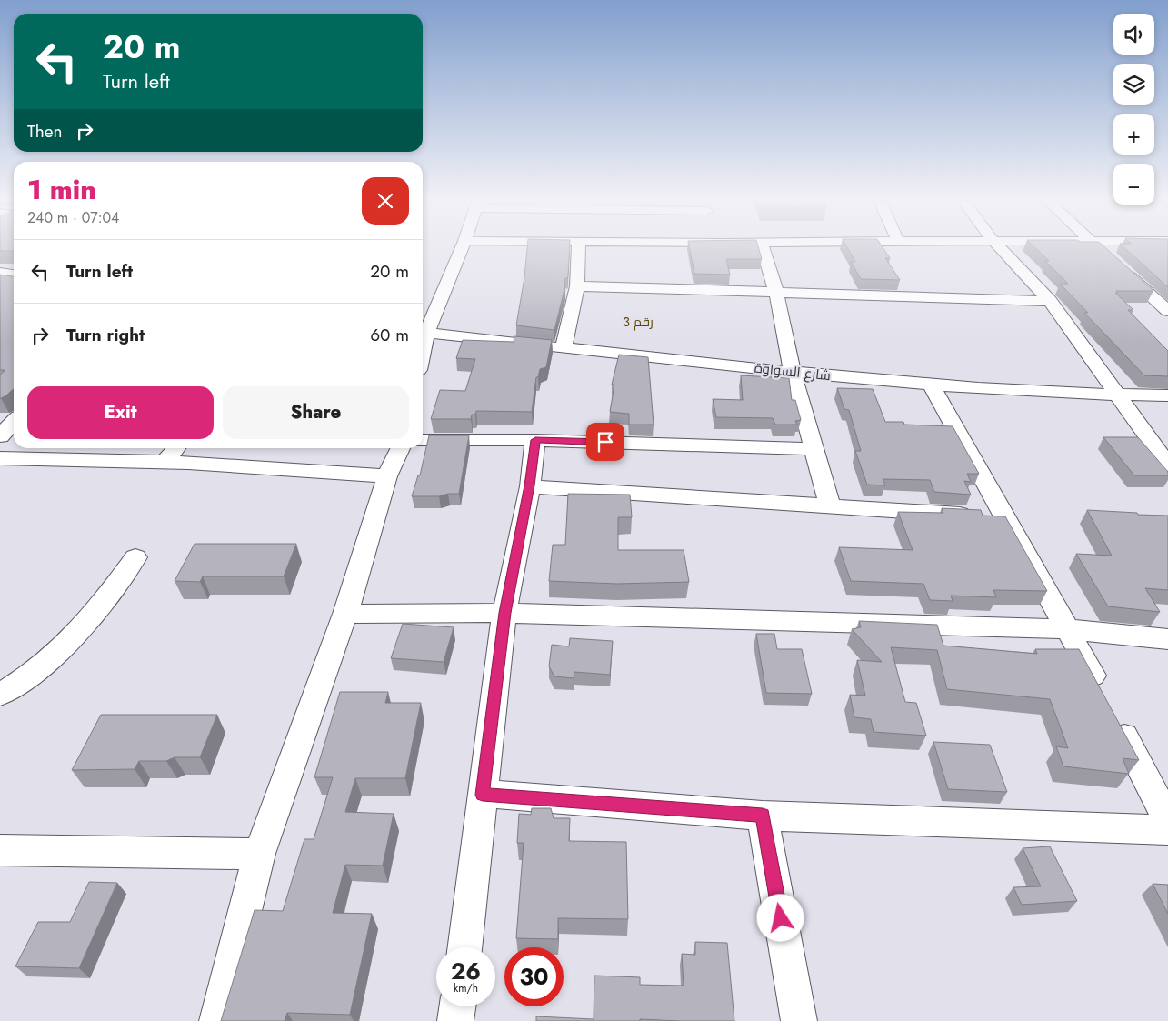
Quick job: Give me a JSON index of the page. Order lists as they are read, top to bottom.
{
  "streets": {
    "street": ["شارع السواوة"]
  },
  "districts": ["رقم 3"],
  "page": {
    "map_buttons": ["+", "−"],
    "turn": ["20 m", "Turn left"],
    "then": "Then",
    "heading": ["1 min", "240 m · 07:04"],
    "list": [
      {
        "name": "Turn left",
        "value": "20 m"
      },
      {
        "name": "Turn right",
        "value": "60 m"
      }
    ],
    "buttons": ["Exit", "Share"],
    "speed": "26 km/h",
    "limit": "30"
  }
}
